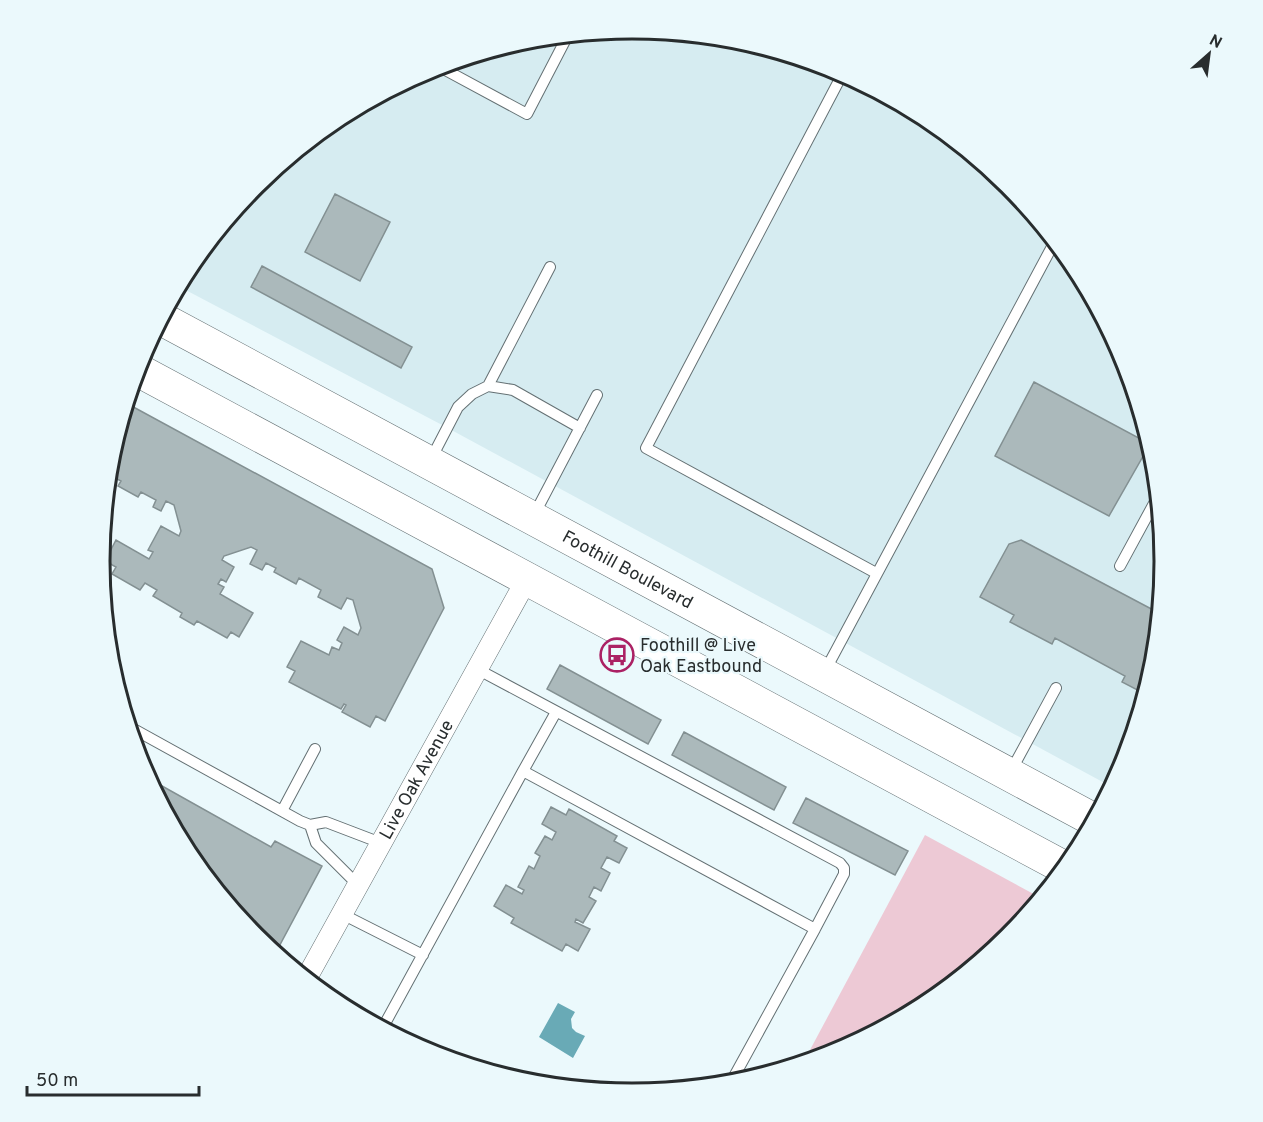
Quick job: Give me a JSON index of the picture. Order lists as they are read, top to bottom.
{
  "streets": {
    "main road": ["Foothill Boulevard"],
    "street": ["Live Oak Avenue"]
  },
  "places": {
    "bus stop": ["Foothill @ Live Oak Eastbound"]
  },
  "scale_bar": "50 m",
  "north": "top right"
}
